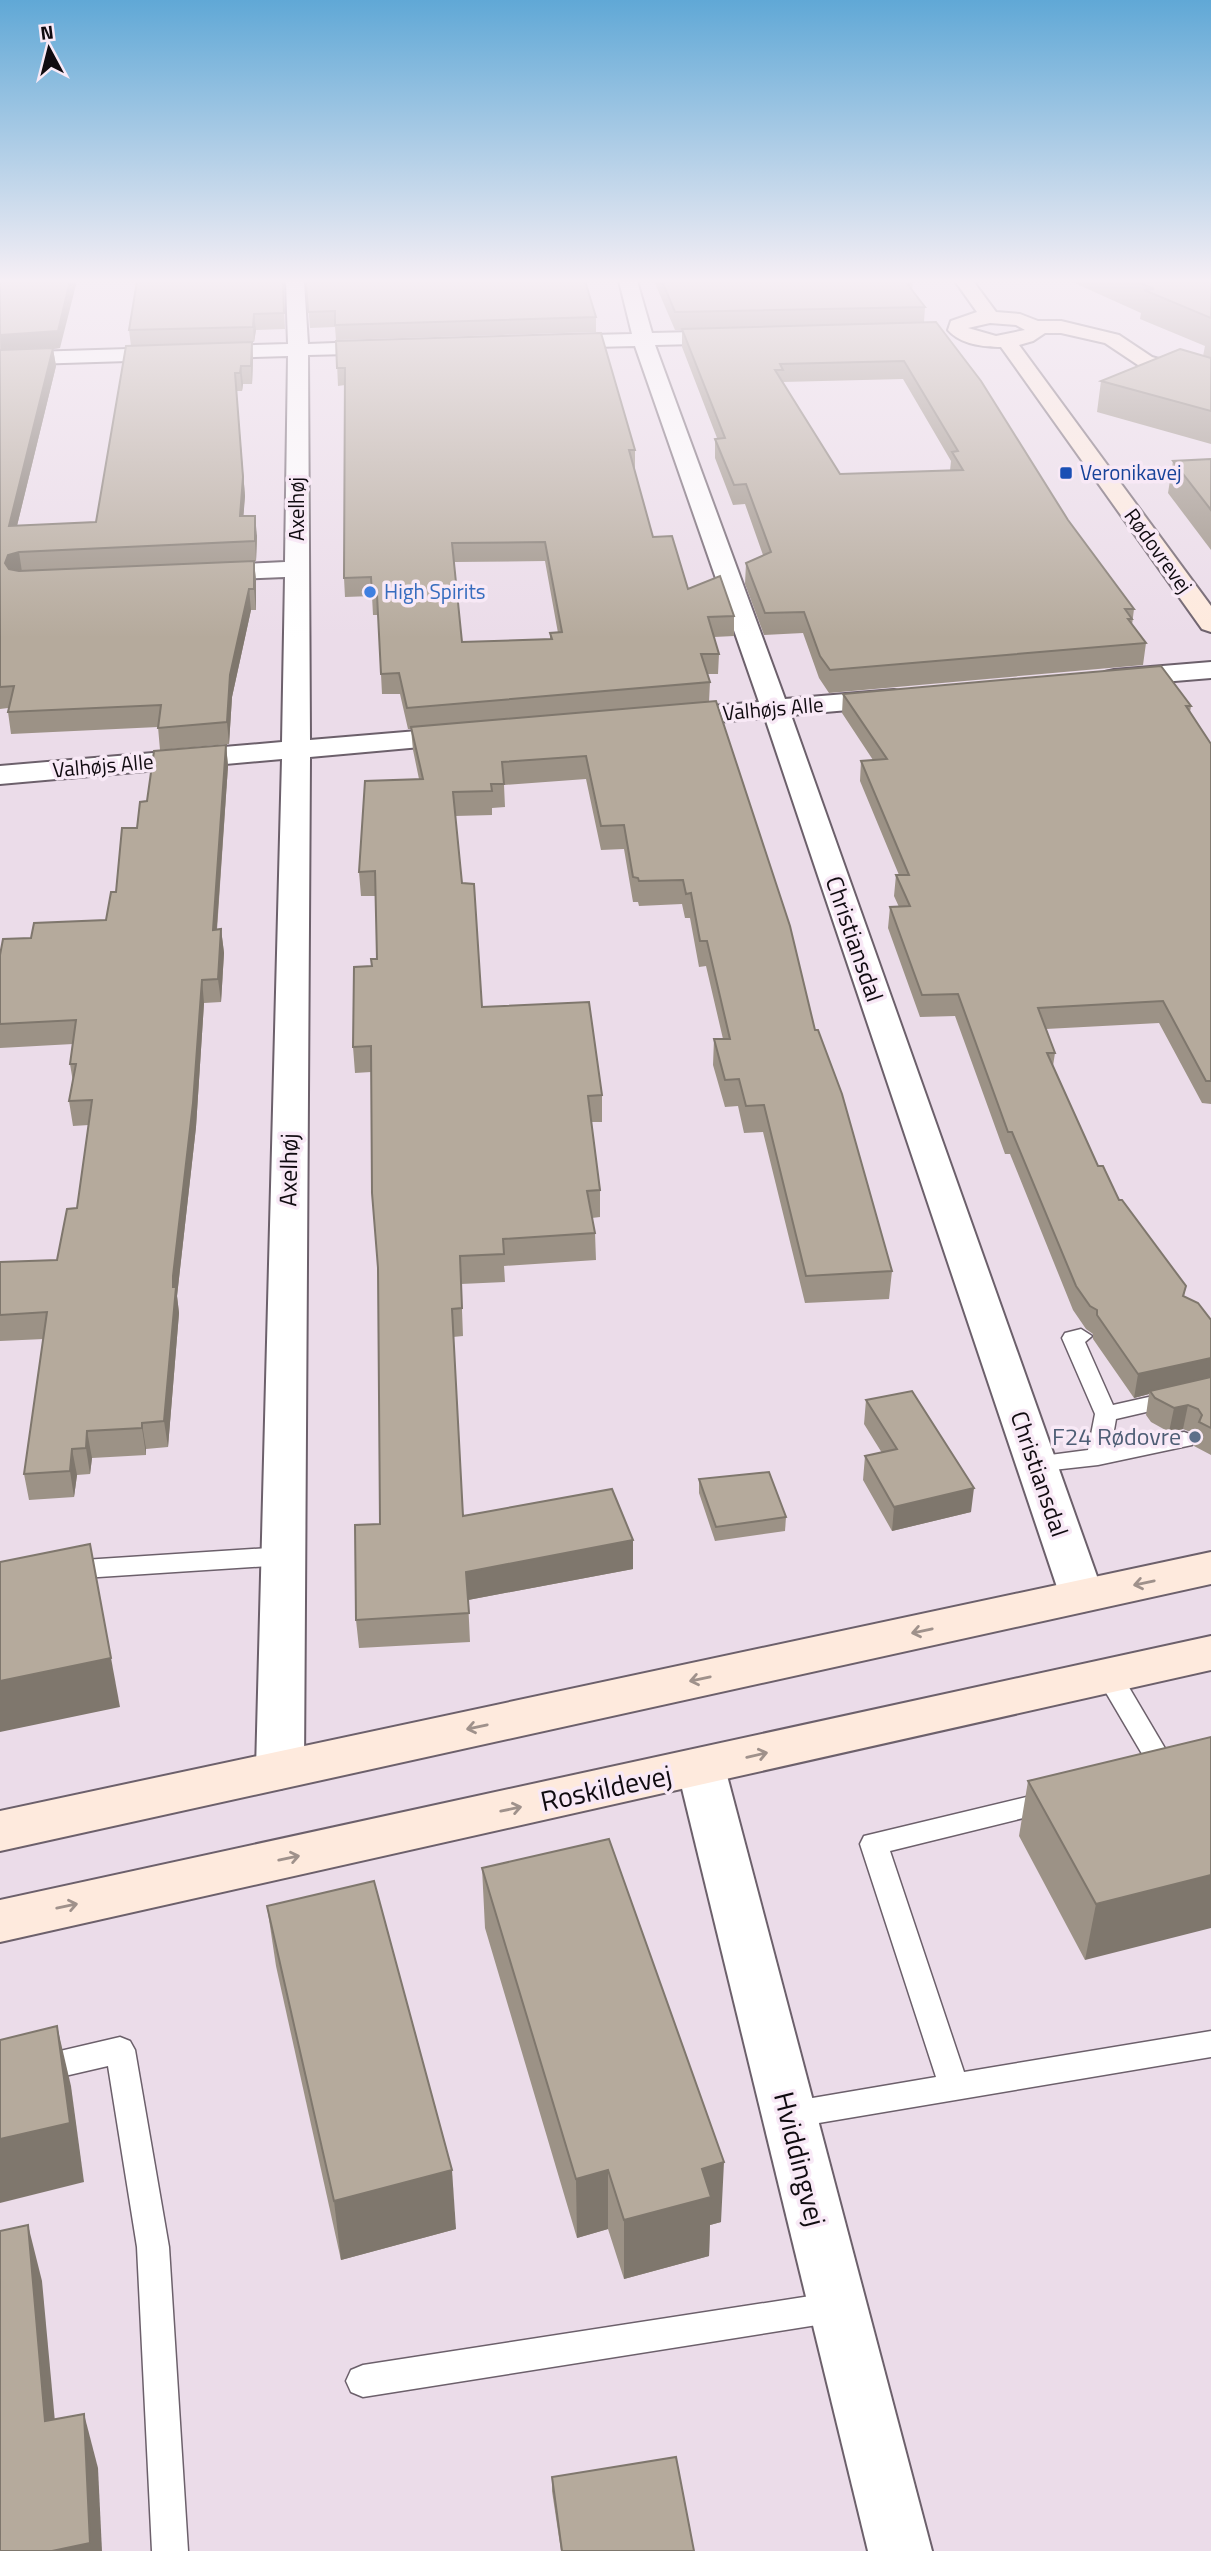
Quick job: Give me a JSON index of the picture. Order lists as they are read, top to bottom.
{
  "streets": {
    "street": [
      "Axelhøj",
      "Rødovrevej",
      "Valhøjs Alle",
      "Christiansdal",
      "Roskildevej",
      "Hviddingvej"
    ]
  },
  "crossings": [
    ["Axelhøj", "Valhøjs Alle"],
    ["Valhøjs Alle", "Christiansdal"],
    ["Roskildevej", "Hviddingvej"]
  ],
  "places": {
    "transit": ["Veronikavej"],
    "other": ["High Spirits", "F24 Rødovre"]
  },
  "north": "top"
}
